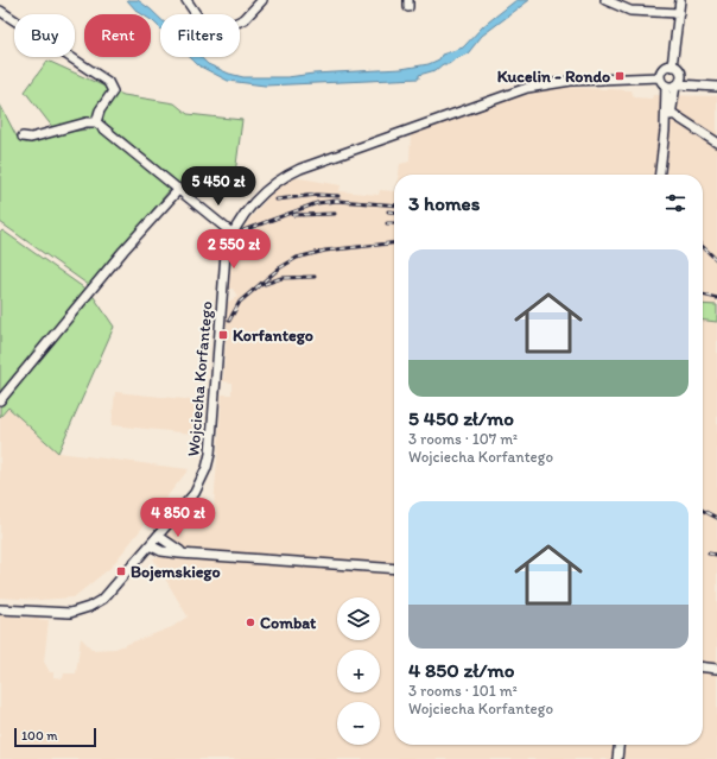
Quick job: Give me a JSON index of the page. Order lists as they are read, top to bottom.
{
  "streets": {
    "street": ["Wojciecha Korfantego"]
  },
  "places": {
    "transit": ["Kucelin - Rondo", "Korfantego", "Bojemskiego"],
    "other": ["Combat"]
  },
  "scale_bar": "100 m",
  "page": {
    "chip": ["Buy", "Rent", "Filters"],
    "price": ["5 450 zł", "2 550 zł", "4 850 zł"],
    "heading": "3 homes",
    "list": [
      {
        "name": "5 450 zł/mo",
        "note": "3 rooms · 107 m² · Wojciecha Korfantego"
      },
      {
        "name": "4 850 zł/mo",
        "note": "3 rooms · 101 m² · Wojciecha Korfantego"
      }
    ],
    "map_buttons": ["+", "−"],
    "scale": "100 m"
  }
}
